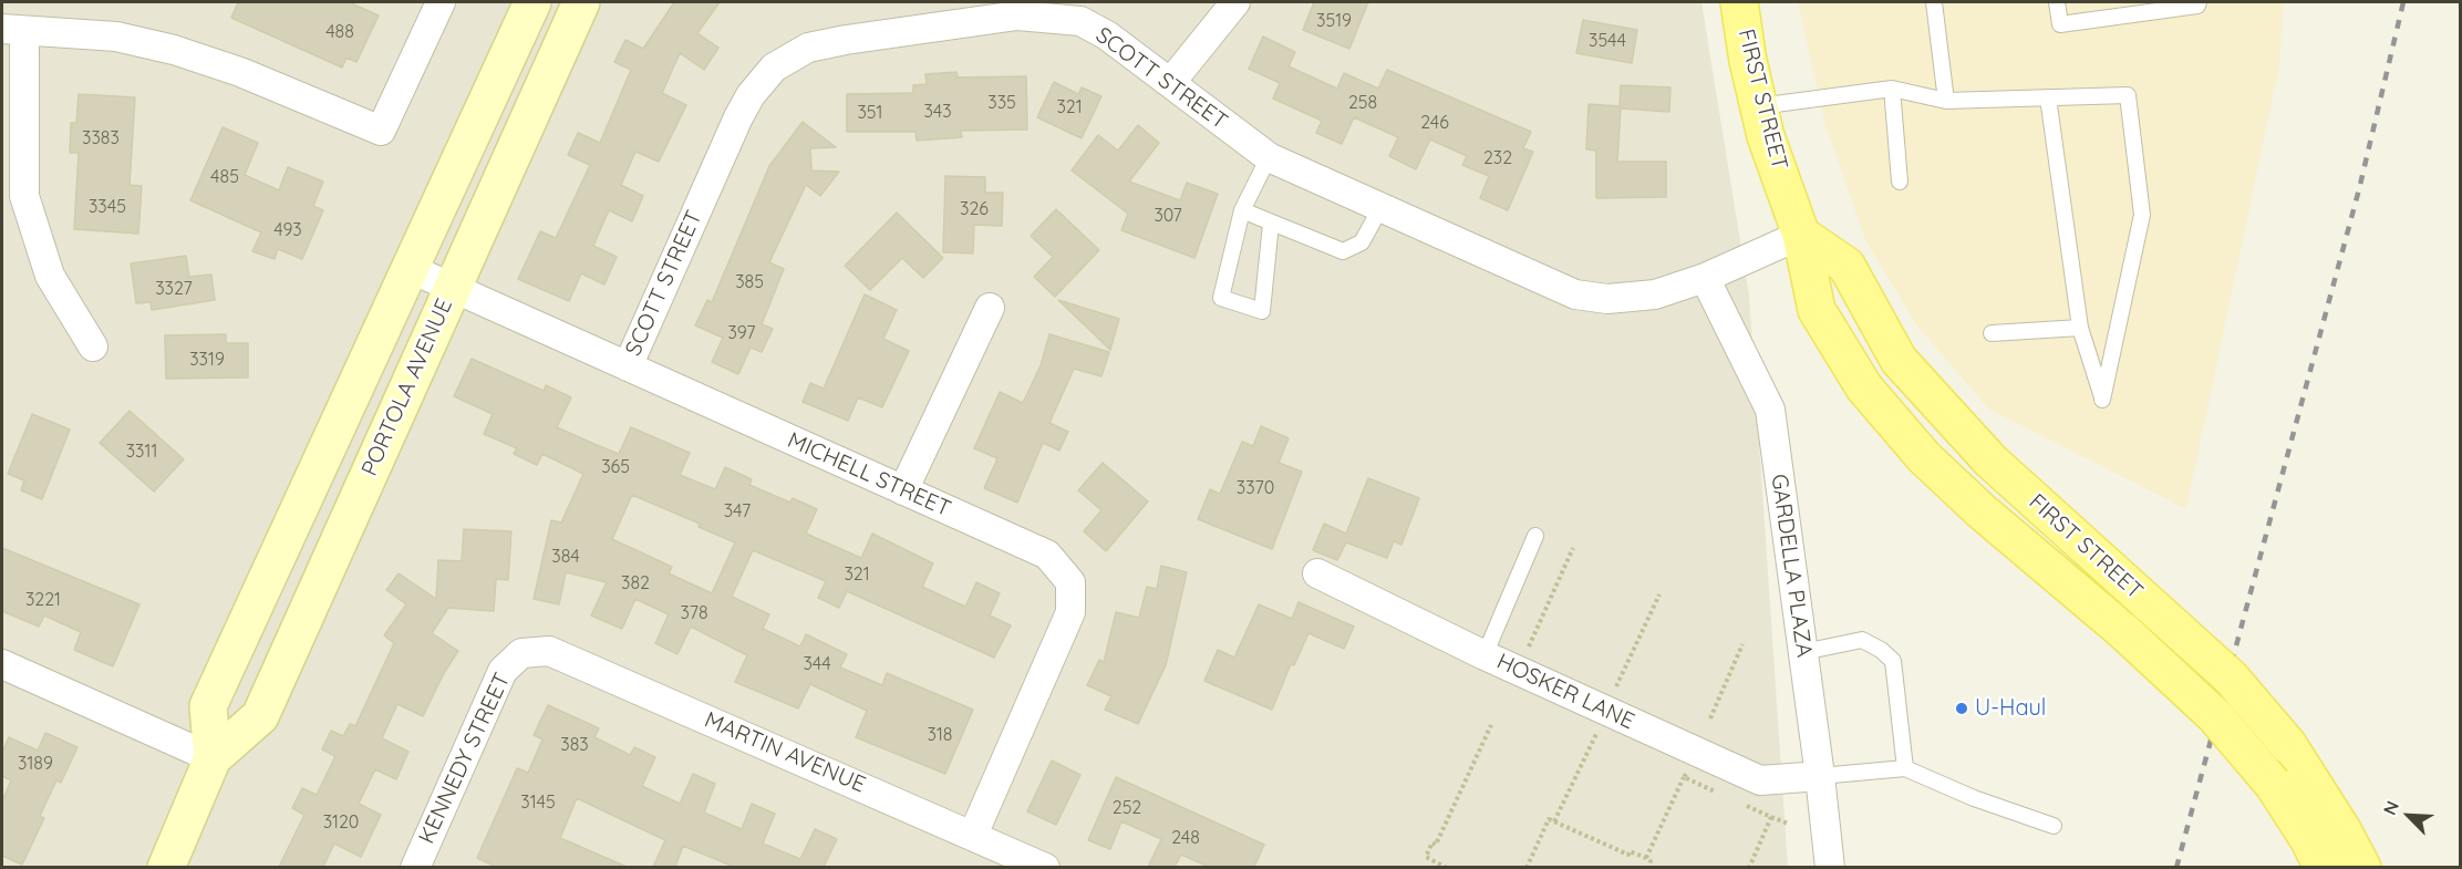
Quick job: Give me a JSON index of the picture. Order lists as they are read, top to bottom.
{
  "streets": {
    "main road": ["FIRST STREET", "PORTOLA AVENUE"],
    "street": [
      "SCOTT STREET",
      "MICHELL STREET",
      "GARDELLA PLAZA",
      "HOSKER LANE",
      "MARTIN AVENUE",
      "KENNEDY STREET"
    ]
  },
  "crossings": [
    ["SCOTT STREET", "FIRST STREET"],
    ["SCOTT STREET", "MICHELL STREET"],
    ["SCOTT STREET", "GARDELLA PLAZA"],
    ["PORTOLA AVENUE", "MICHELL STREET"],
    ["MICHELL STREET", "MARTIN AVENUE"],
    ["GARDELLA PLAZA", "HOSKER LANE"],
    ["MARTIN AVENUE", "KENNEDY STREET"]
  ],
  "places": ["U-Haul"],
  "house_numbers": [
    "3519",
    "488",
    "3544",
    "335",
    "258",
    "321",
    "343",
    "351",
    "246",
    "3383",
    "232",
    "485",
    "3345",
    "326",
    "307",
    "493",
    "385",
    "3327",
    "397",
    "3319",
    "3311",
    "365",
    "3370",
    "347",
    "384",
    "321",
    "382",
    "3221",
    "378",
    "344",
    "318",
    "383",
    "3189",
    "3145",
    "252",
    "3120",
    "248"
  ],
  "north": "top left"
}
